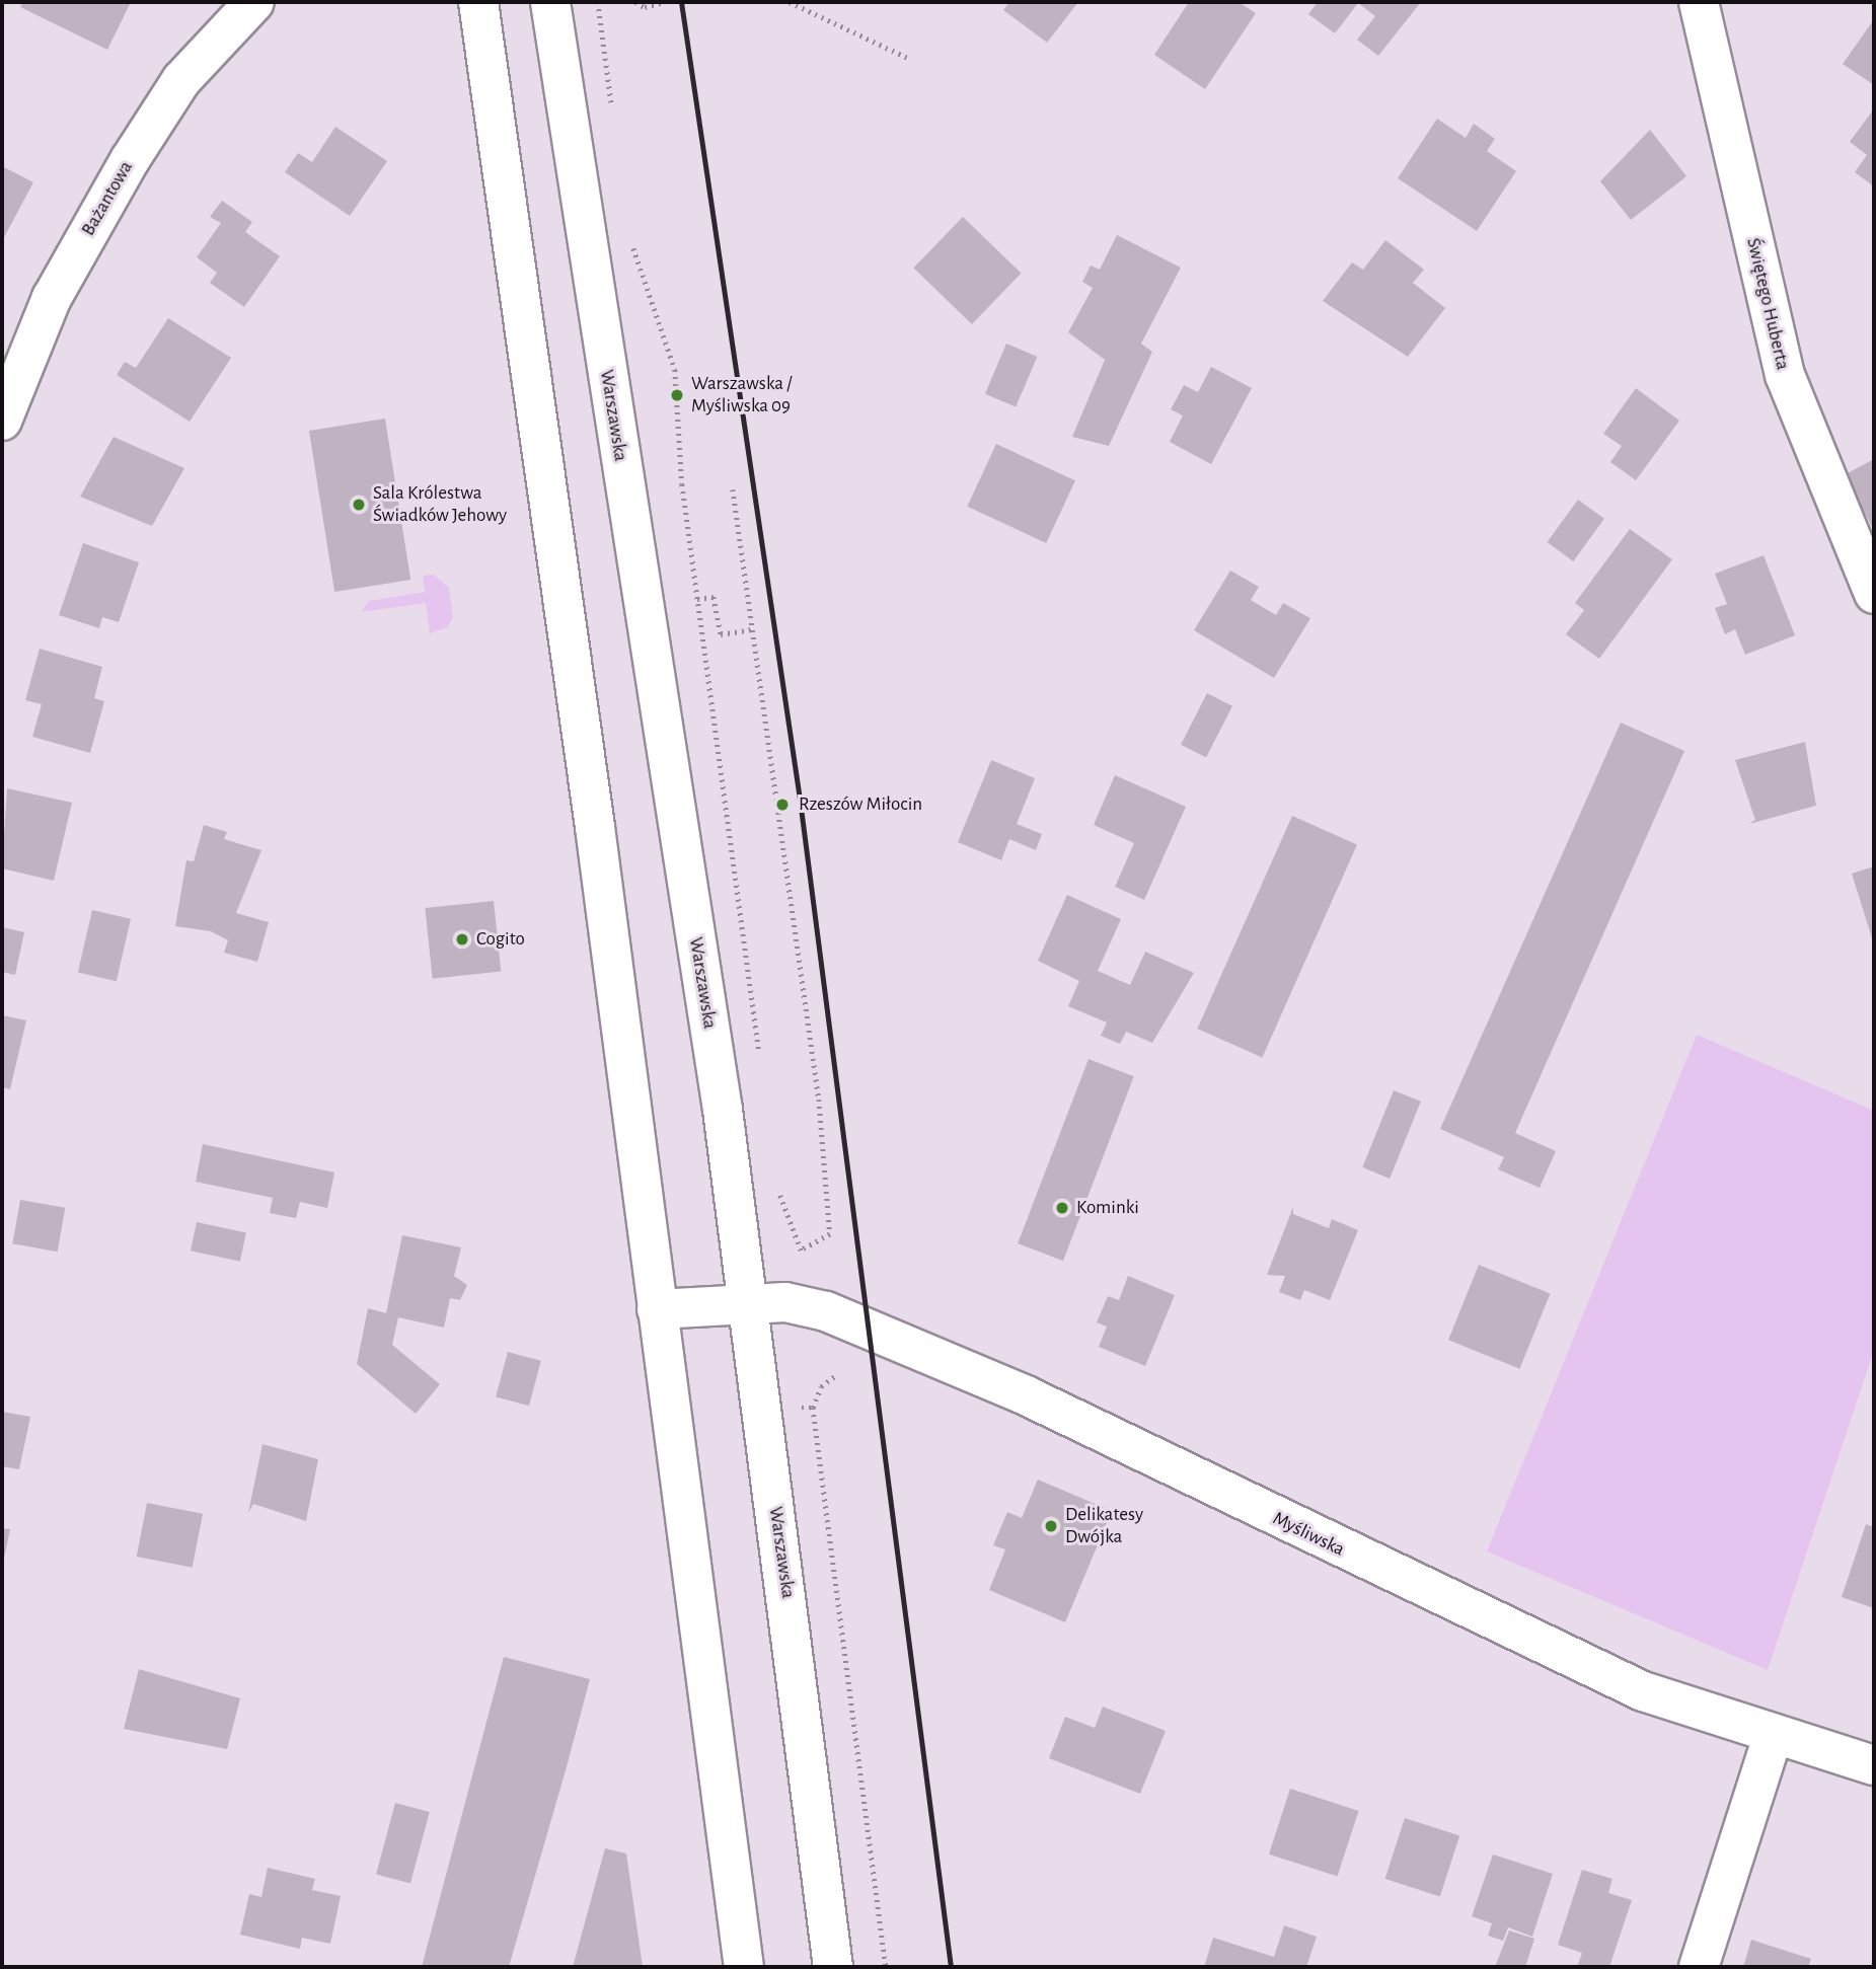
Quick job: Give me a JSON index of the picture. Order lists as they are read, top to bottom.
{
  "streets": {
    "main road": [
      "Bażantowa",
      "Świętego Huberta",
      "Warszawska",
      "Myśliwska"
    ]
  },
  "crossings": [
    ["Warszawska", "Myśliwska"]
  ],
  "places": [
    "Warszawska / Myśliwska 09",
    "Sala Królestwa Świadków Jehowy",
    "Rzeszów Miłocin",
    "Cogito",
    "Kominki",
    "Delikatesy Dwójka"
  ]
}
